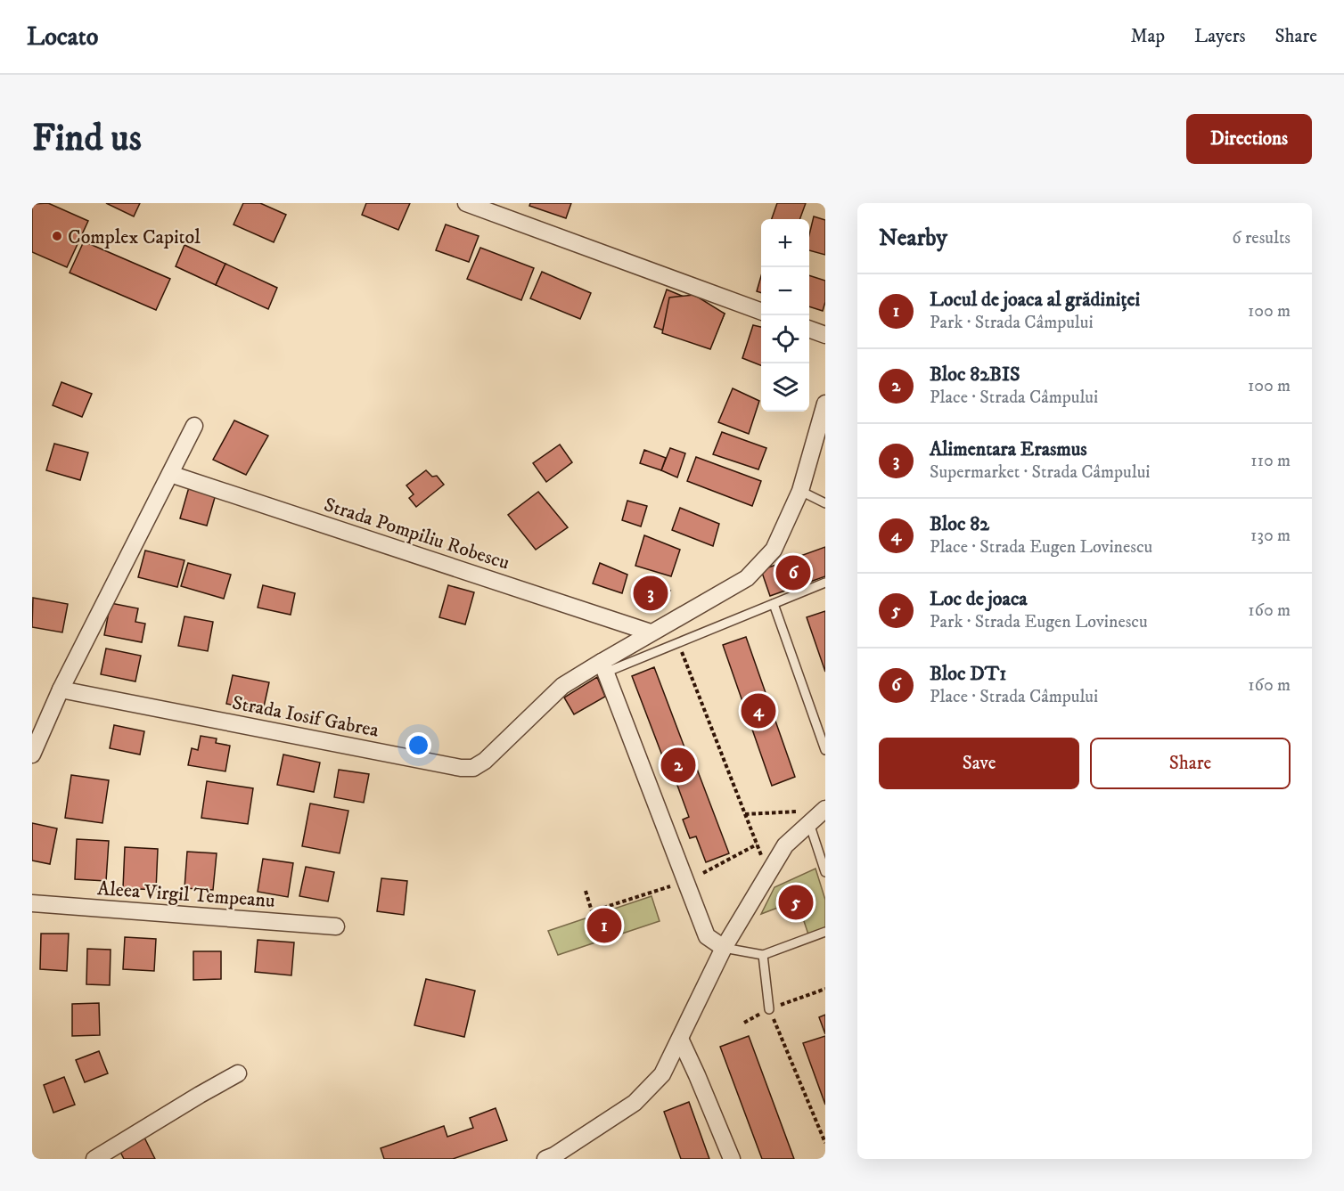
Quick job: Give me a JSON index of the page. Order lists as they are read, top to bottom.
{
  "streets": {
    "street": ["Strada Pompiliu Robescu", "Strada Iosif Gabrea", "Aleea Virgil Tempeanu"]
  },
  "places": ["Complex Capitol"],
  "page": {
    "header": "Locato",
    "nav": ["Map", "Layers", "Share"],
    "buttons": [
      "Directions",
      ["Save", "Share"]
    ],
    "title": "Find us",
    "heading": ["Nearby", "6 results"],
    "map_buttons": ["+", "−"],
    "list": [
      {
        "mark": "1",
        "name": "Locul de joaca al grădiniței",
        "note": "Park · Strada Câmpului",
        "value": "100 m"
      },
      {
        "mark": "2",
        "name": "Bloc 82BIS",
        "note": "Place · Strada Câmpului",
        "value": "100 m"
      },
      {
        "mark": "3",
        "name": "Alimentara Erasmus",
        "note": "Supermarket · Strada Câmpului",
        "value": "110 m"
      },
      {
        "mark": "4",
        "name": "Bloc 82",
        "note": "Place · Strada Eugen Lovinescu",
        "value": "130 m"
      },
      {
        "mark": "5",
        "name": "Loc de joaca",
        "note": "Park · Strada Eugen Lovinescu",
        "value": "160 m"
      },
      {
        "mark": "6",
        "name": "Bloc DT1",
        "note": "Place · Strada Câmpului",
        "value": "160 m"
      }
    ],
    "pins": [
      "6",
      "3",
      "4",
      "2",
      "5",
      "1"
    ]
  }
}
